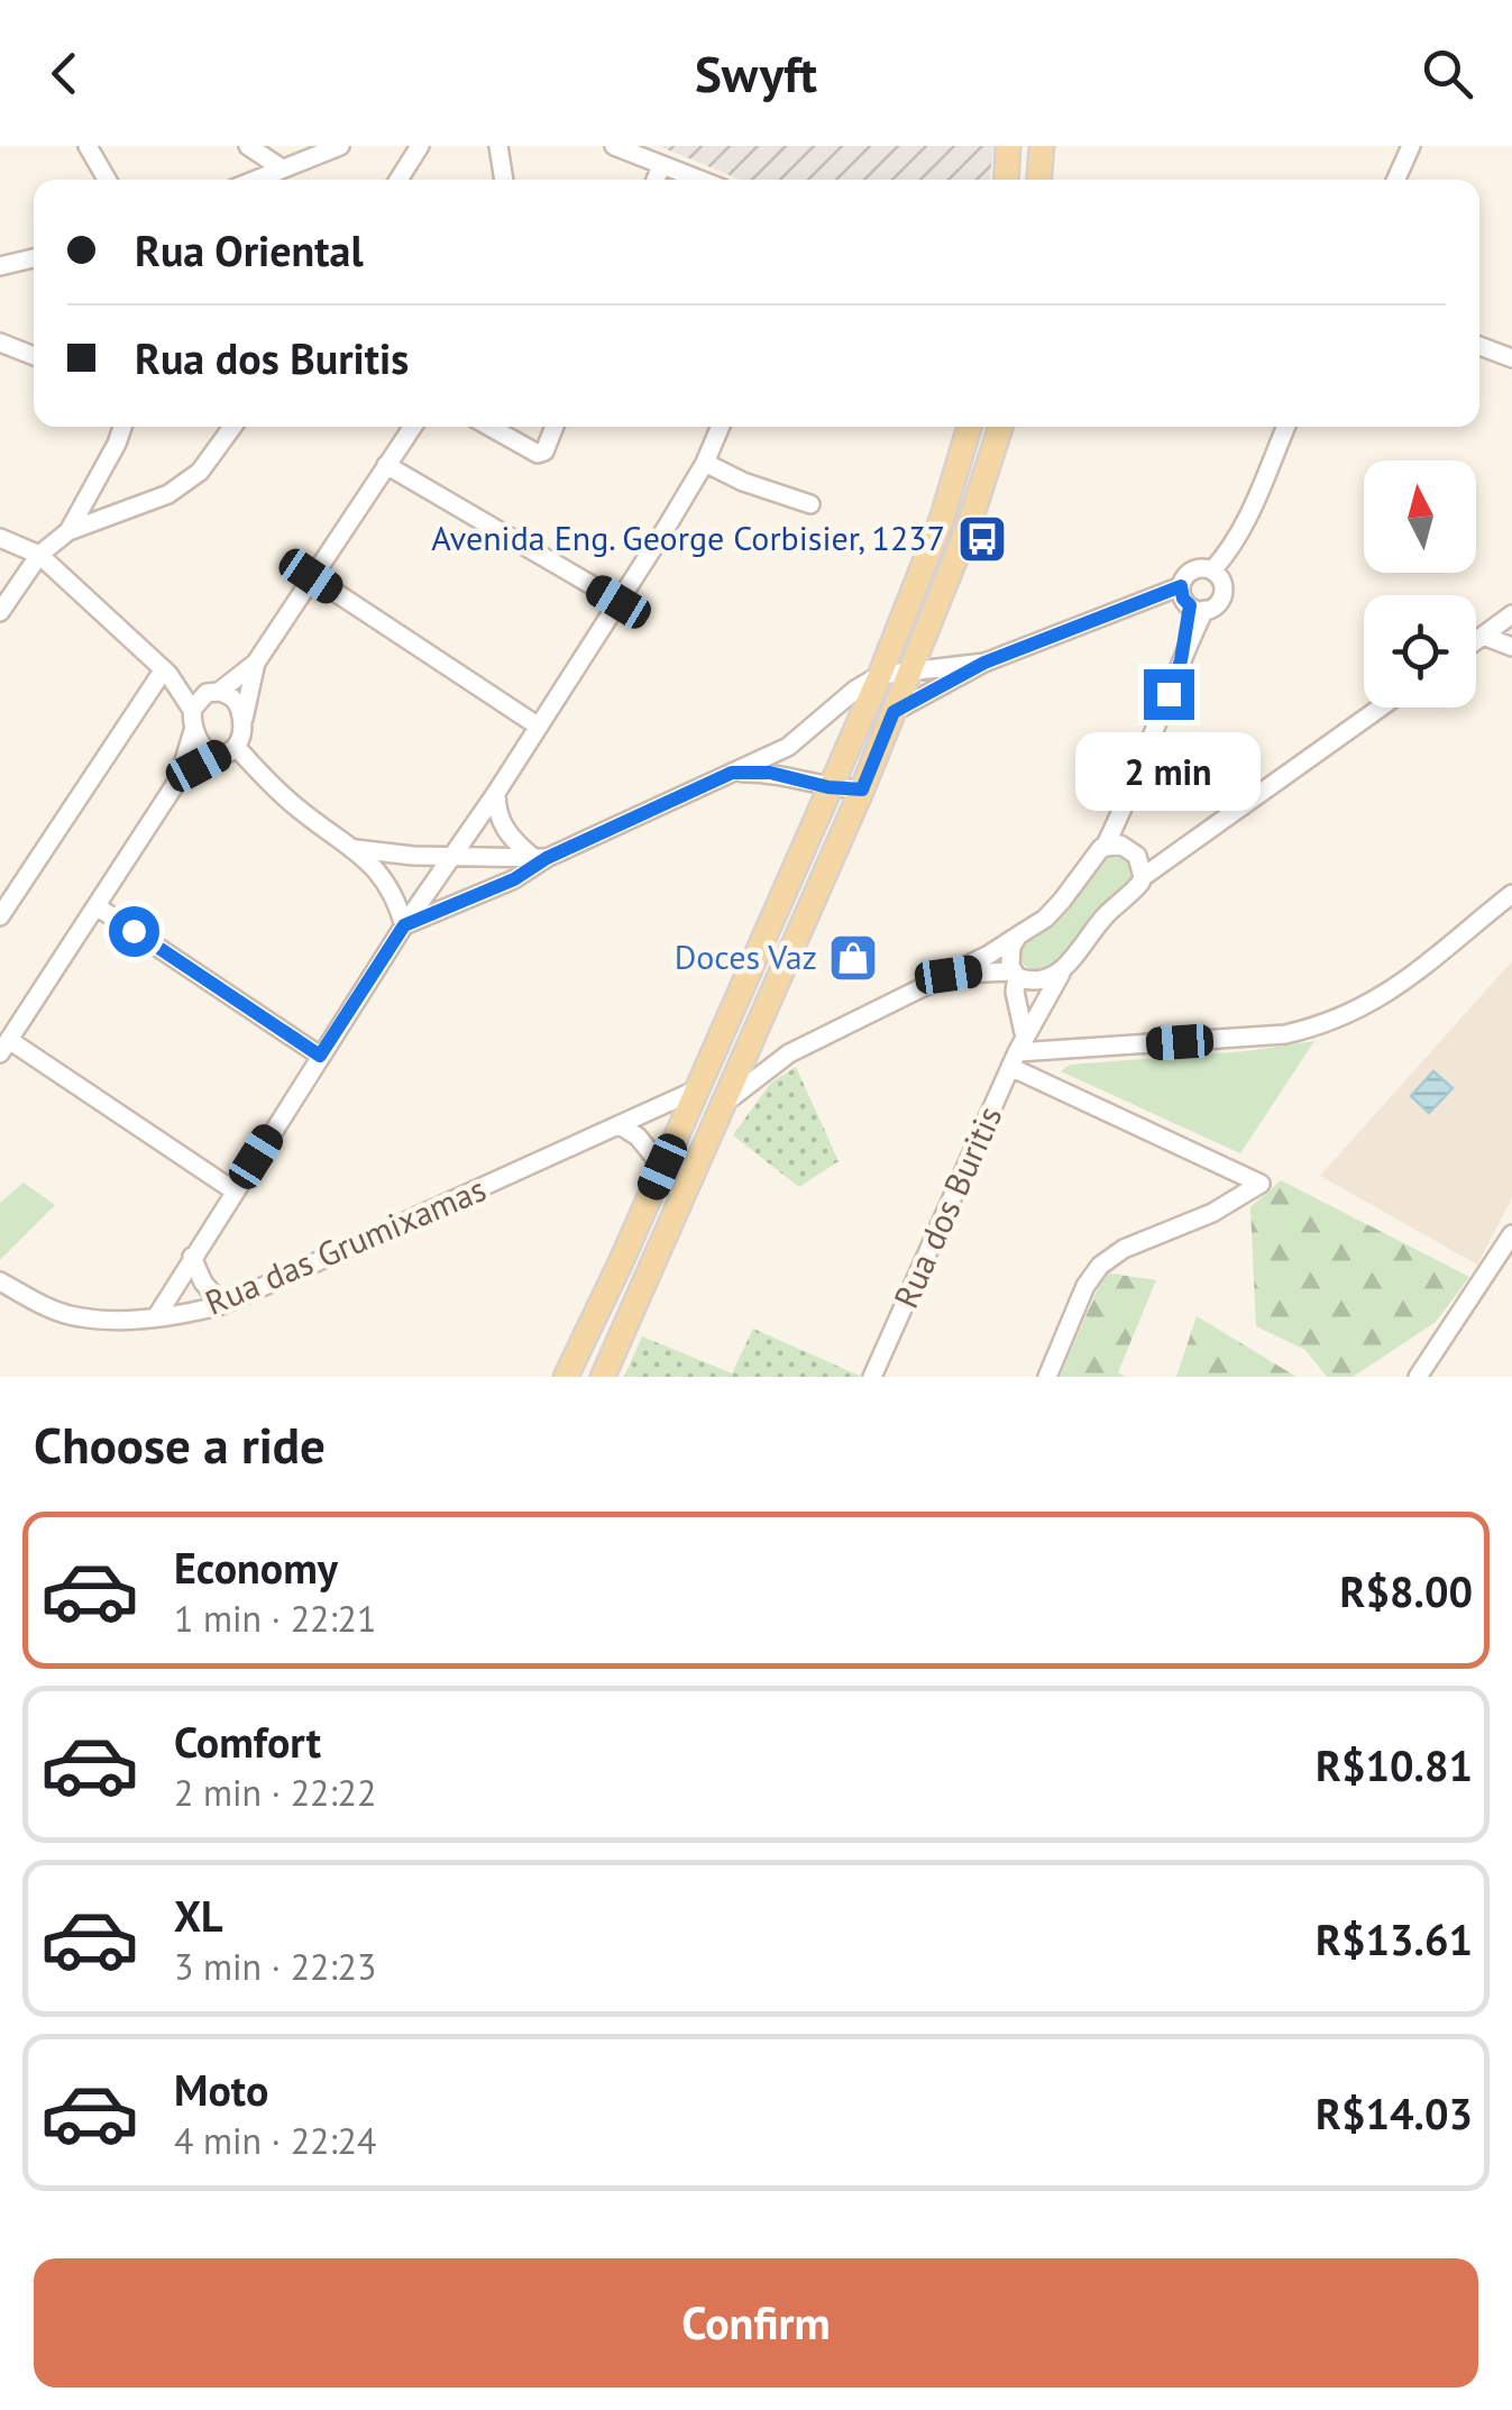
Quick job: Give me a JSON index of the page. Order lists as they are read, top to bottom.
{
  "streets": {
    "street": ["Rua dos Buritis", "Rua das Grumixamas"]
  },
  "places": {
    "bus stop": ["Avenida Eng. George Corbisier, 1237"],
    "shop": ["Doces Vaz"]
  },
  "north": "top",
  "page": {
    "header": "Swyft",
    "banner": ["Rua Oriental", "Rua dos Buritis"],
    "bubble": "2 min",
    "heading": "Choose a ride",
    "list": [
      {
        "name": "Economy",
        "note": "1 min · 22:21",
        "value": "R$8.00"
      },
      {
        "name": "Comfort",
        "note": "2 min · 22:22",
        "value": "R$10.81"
      },
      {
        "name": "XL",
        "note": "3 min · 22:23",
        "value": "R$13.61"
      },
      {
        "name": "Moto",
        "note": "4 min · 22:24",
        "value": "R$14.03"
      }
    ],
    "buttons": "Confirm"
  }
}
